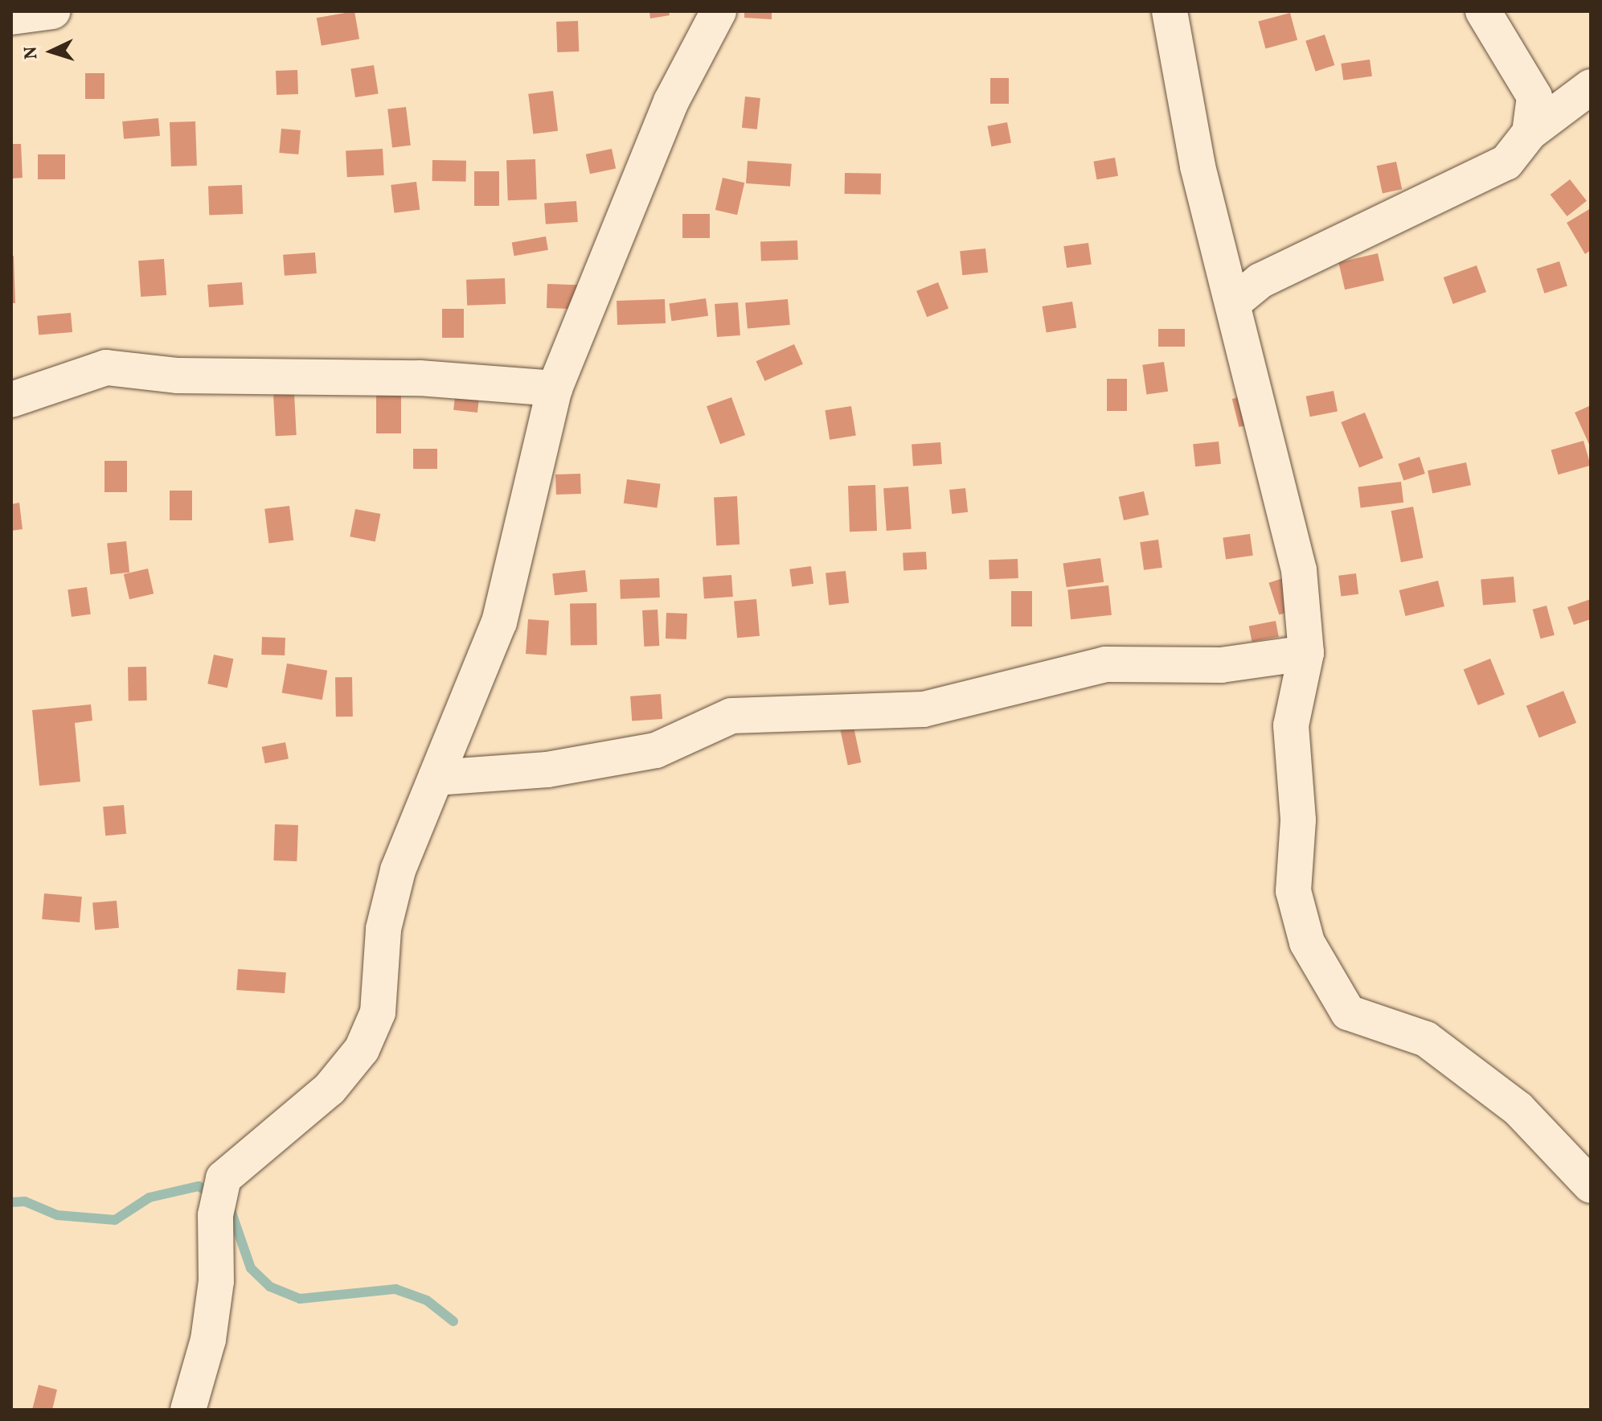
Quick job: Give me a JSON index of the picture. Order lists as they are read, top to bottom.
{
  "north": "left"
}
